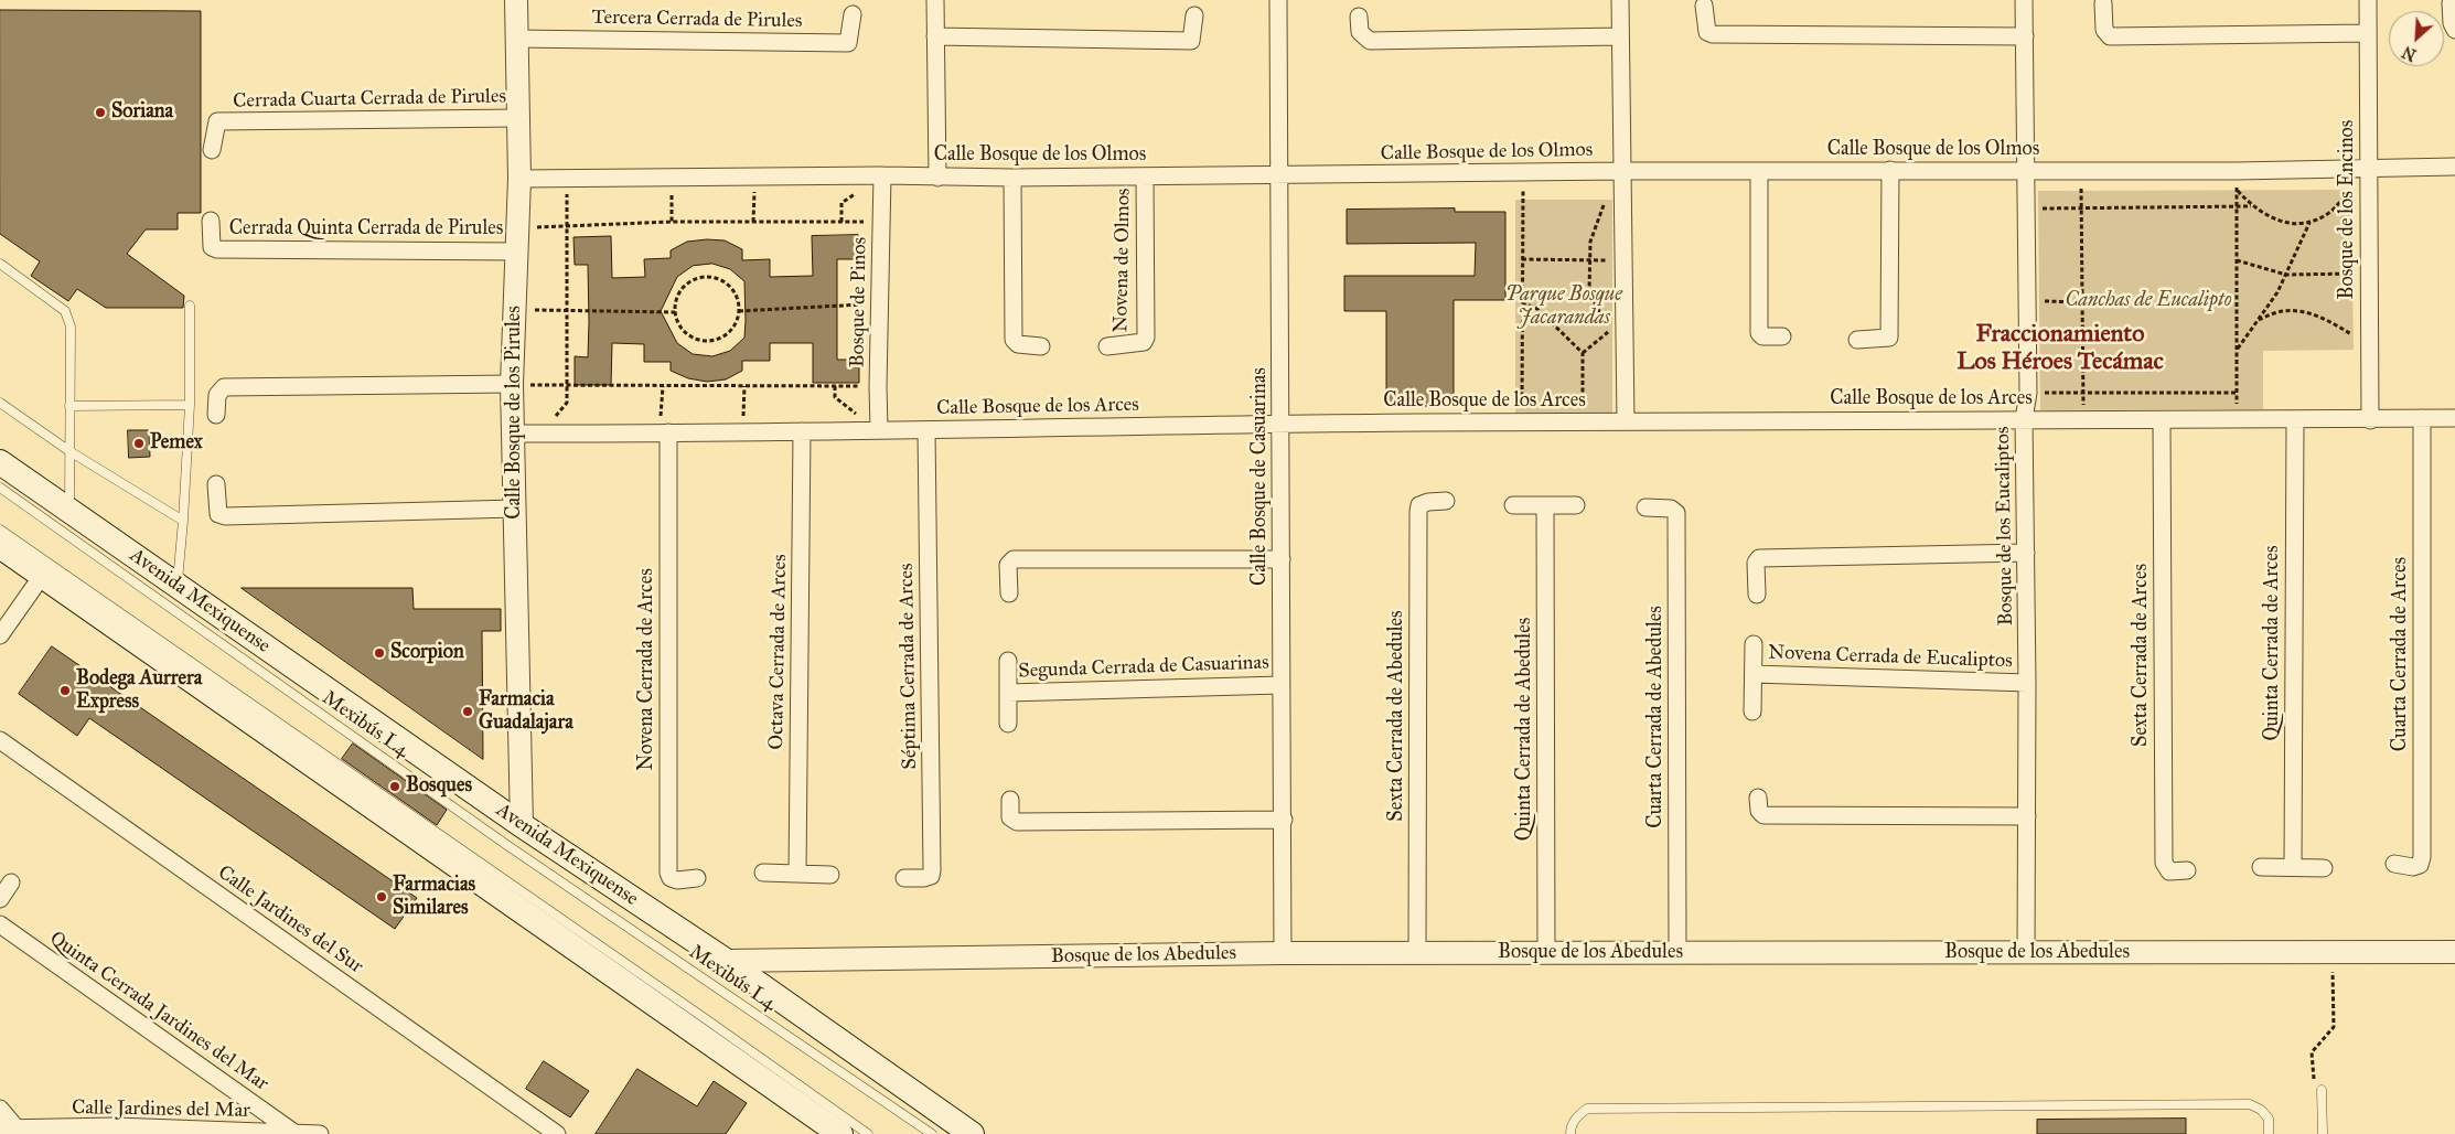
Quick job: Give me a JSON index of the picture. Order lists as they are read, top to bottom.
{
  "streets": {
    "main road": ["Avenida Mexiquense"],
    "street": [
      "Tercera Cerrada de Pirules",
      "Cerrada Cuarta Cerrada de Pirules",
      "Calle Bosque de los Olmos",
      "Bosque de los Encinos",
      "Cerrada Quinta Cerrada de Pirules",
      "Novena de Olmos",
      "Bosque de Pinos",
      "Calle Bosque de los Arces",
      "Calle Bosque de los Pirules",
      "Calle Bosque de Casuarinas",
      "Bosque de los Eucaliptos",
      "Quinta Cerrada de Arces",
      "Octava Cerrada de Arces",
      "Cuarta Cerrada de Arces",
      "Sexta Cerrada de Arces",
      "Novena Cerrada de Eucaliptos",
      "Séptima Cerrada de Arces",
      "Segunda Cerrada de Casuarinas",
      "Novena Cerrada de Arces",
      "Sexta Cerrada de Abedules",
      "Cuarta Cerrada de Abedules",
      "Quinta Cerrada de Abedules",
      "Calle Jardines del Sur",
      "Bosque de los Abedules",
      "Quinta Cerrada Jardines del Mar",
      "Calle Jardines del Mar"
    ],
    "lane": ["Mexibús L4"]
  },
  "crossings": [
    ["Tercera Cerrada de Pirules", "Calle Bosque de los Pirules"],
    ["Cerrada Cuarta Cerrada de Pirules", "Calle Bosque de los Pirules"],
    ["Calle Bosque de los Olmos", "Bosque de los Encinos"],
    ["Calle Bosque de los Olmos", "Novena de Olmos"],
    ["Calle Bosque de los Olmos", "Bosque de Pinos"],
    ["Calle Bosque de los Olmos", "Calle Bosque de los Pirules"],
    ["Calle Bosque de los Olmos", "Calle Bosque de Casuarinas"],
    ["Calle Bosque de los Olmos", "Bosque de los Eucaliptos"],
    ["Bosque de los Encinos", "Calle Bosque de los Arces"],
    ["Cerrada Quinta Cerrada de Pirules", "Calle Bosque de los Pirules"],
    ["Bosque de Pinos", "Calle Bosque de los Arces"],
    ["Calle Bosque de los Arces", "Calle Bosque de los Pirules"],
    ["Calle Bosque de los Arces", "Calle Bosque de Casuarinas"],
    ["Calle Bosque de los Arces", "Bosque de los Eucaliptos"],
    ["Calle Bosque de los Arces", "Quinta Cerrada de Arces"],
    ["Calle Bosque de los Arces", "Octava Cerrada de Arces"],
    ["Calle Bosque de los Arces", "Cuarta Cerrada de Arces"],
    ["Calle Bosque de los Arces", "Sexta Cerrada de Arces"],
    ["Calle Bosque de los Arces", "Séptima Cerrada de Arces"],
    ["Calle Bosque de los Arces", "Novena Cerrada de Arces"],
    ["Calle Bosque de los Pirules", "Avenida Mexiquense"],
    ["Calle Bosque de Casuarinas", "Segunda Cerrada de Casuarinas"],
    ["Calle Bosque de Casuarinas", "Bosque de los Abedules"],
    ["Bosque de los Eucaliptos", "Novena Cerrada de Eucaliptos"],
    ["Bosque de los Eucaliptos", "Bosque de los Abedules"],
    ["Avenida Mexiquense", "Bosque de los Abedules"],
    ["Sexta Cerrada de Abedules", "Bosque de los Abedules"],
    ["Cuarta Cerrada de Abedules", "Bosque de los Abedules"],
    ["Quinta Cerrada de Abedules", "Bosque de los Abedules"],
    ["Quinta Cerrada Jardines del Mar", "Calle Jardines del Mar"]
  ],
  "districts": ["Fraccionamiento Los Héroes Tecámac"],
  "parks": ["Parque Bosque Jacarandas", "Canchas de Eucalipto"],
  "places": [
    "Soriana",
    "Pemex",
    "Scorpion",
    "Bodega Aurrera Express",
    "Farmacia Guadalajara",
    "Bosques",
    "Farmacias Similares"
  ],
  "north": "bottom left"
}
